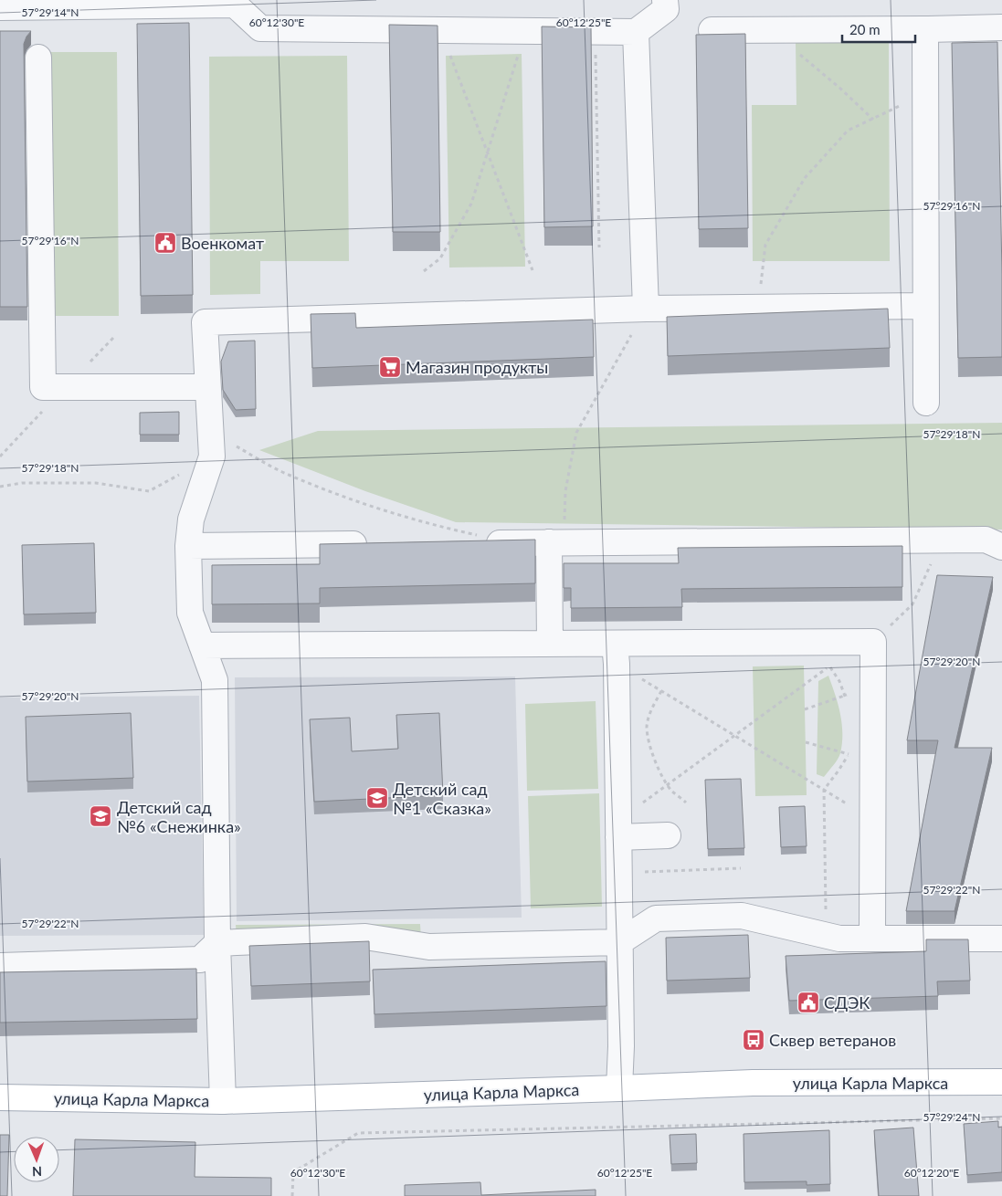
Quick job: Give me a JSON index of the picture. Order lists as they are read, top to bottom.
{
  "streets": {
    "main road": ["улица Карла Маркса"]
  },
  "places": {
    "public building": ["Военкомат", "СДЭК"],
    "supermarket": ["Магазин продукты"],
    "school or university": ["Детский сад №1 «Сказка»", "Детский сад №6 «Снежинка»"],
    "bus stop": ["Сквер ветеранов"]
  },
  "scale_bar": "20 m",
  "north": "bottom",
  "coordinates": [
    "57°29'14\"N",
    "60°12'30\"E",
    "60°12'25\"E",
    "57°29'16\"N",
    "57°29'18\"N",
    "57°29'20\"N",
    "57°29'22\"N",
    "57°29'24\"N",
    "60°12'20\"E"
  ]
}
